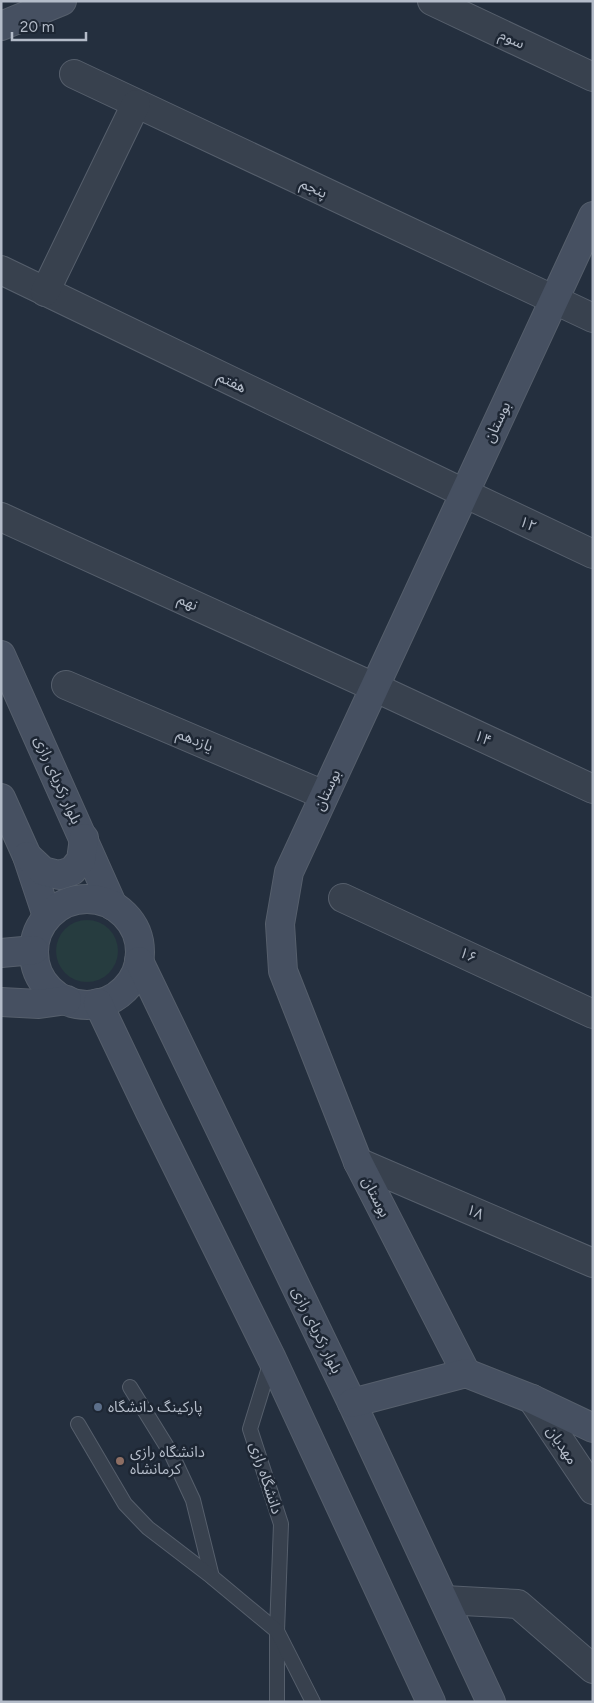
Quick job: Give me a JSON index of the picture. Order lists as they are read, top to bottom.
{
  "streets": {
    "main road": ["بوستان", "بلوار زکریای رازی"],
    "street": [
      "سوم",
      "پنجم",
      "هفتم",
      "۱۲",
      "نهم",
      "۱۴",
      "یازدهم",
      "۱۶",
      "۱۸",
      "مهدیان"
    ],
    "lane": ["دانشگاه رازی"]
  },
  "crossings": [
    ["پنجم", "بوستان"],
    ["هفتم", "بوستان"],
    ["هفتم", "۱۲"],
    ["بوستان", "۱۲"],
    ["بوستان", "نهم"],
    ["بوستان", "۱۴"],
    ["بوستان", "یازدهم"],
    ["بوستان", "۱۸"],
    ["نهم", "۱۴"]
  ],
  "places": ["پارکینگ دانشگاه", "دانشگاه رازی کرمانشاه"],
  "scale_bar": "20 m"
}
